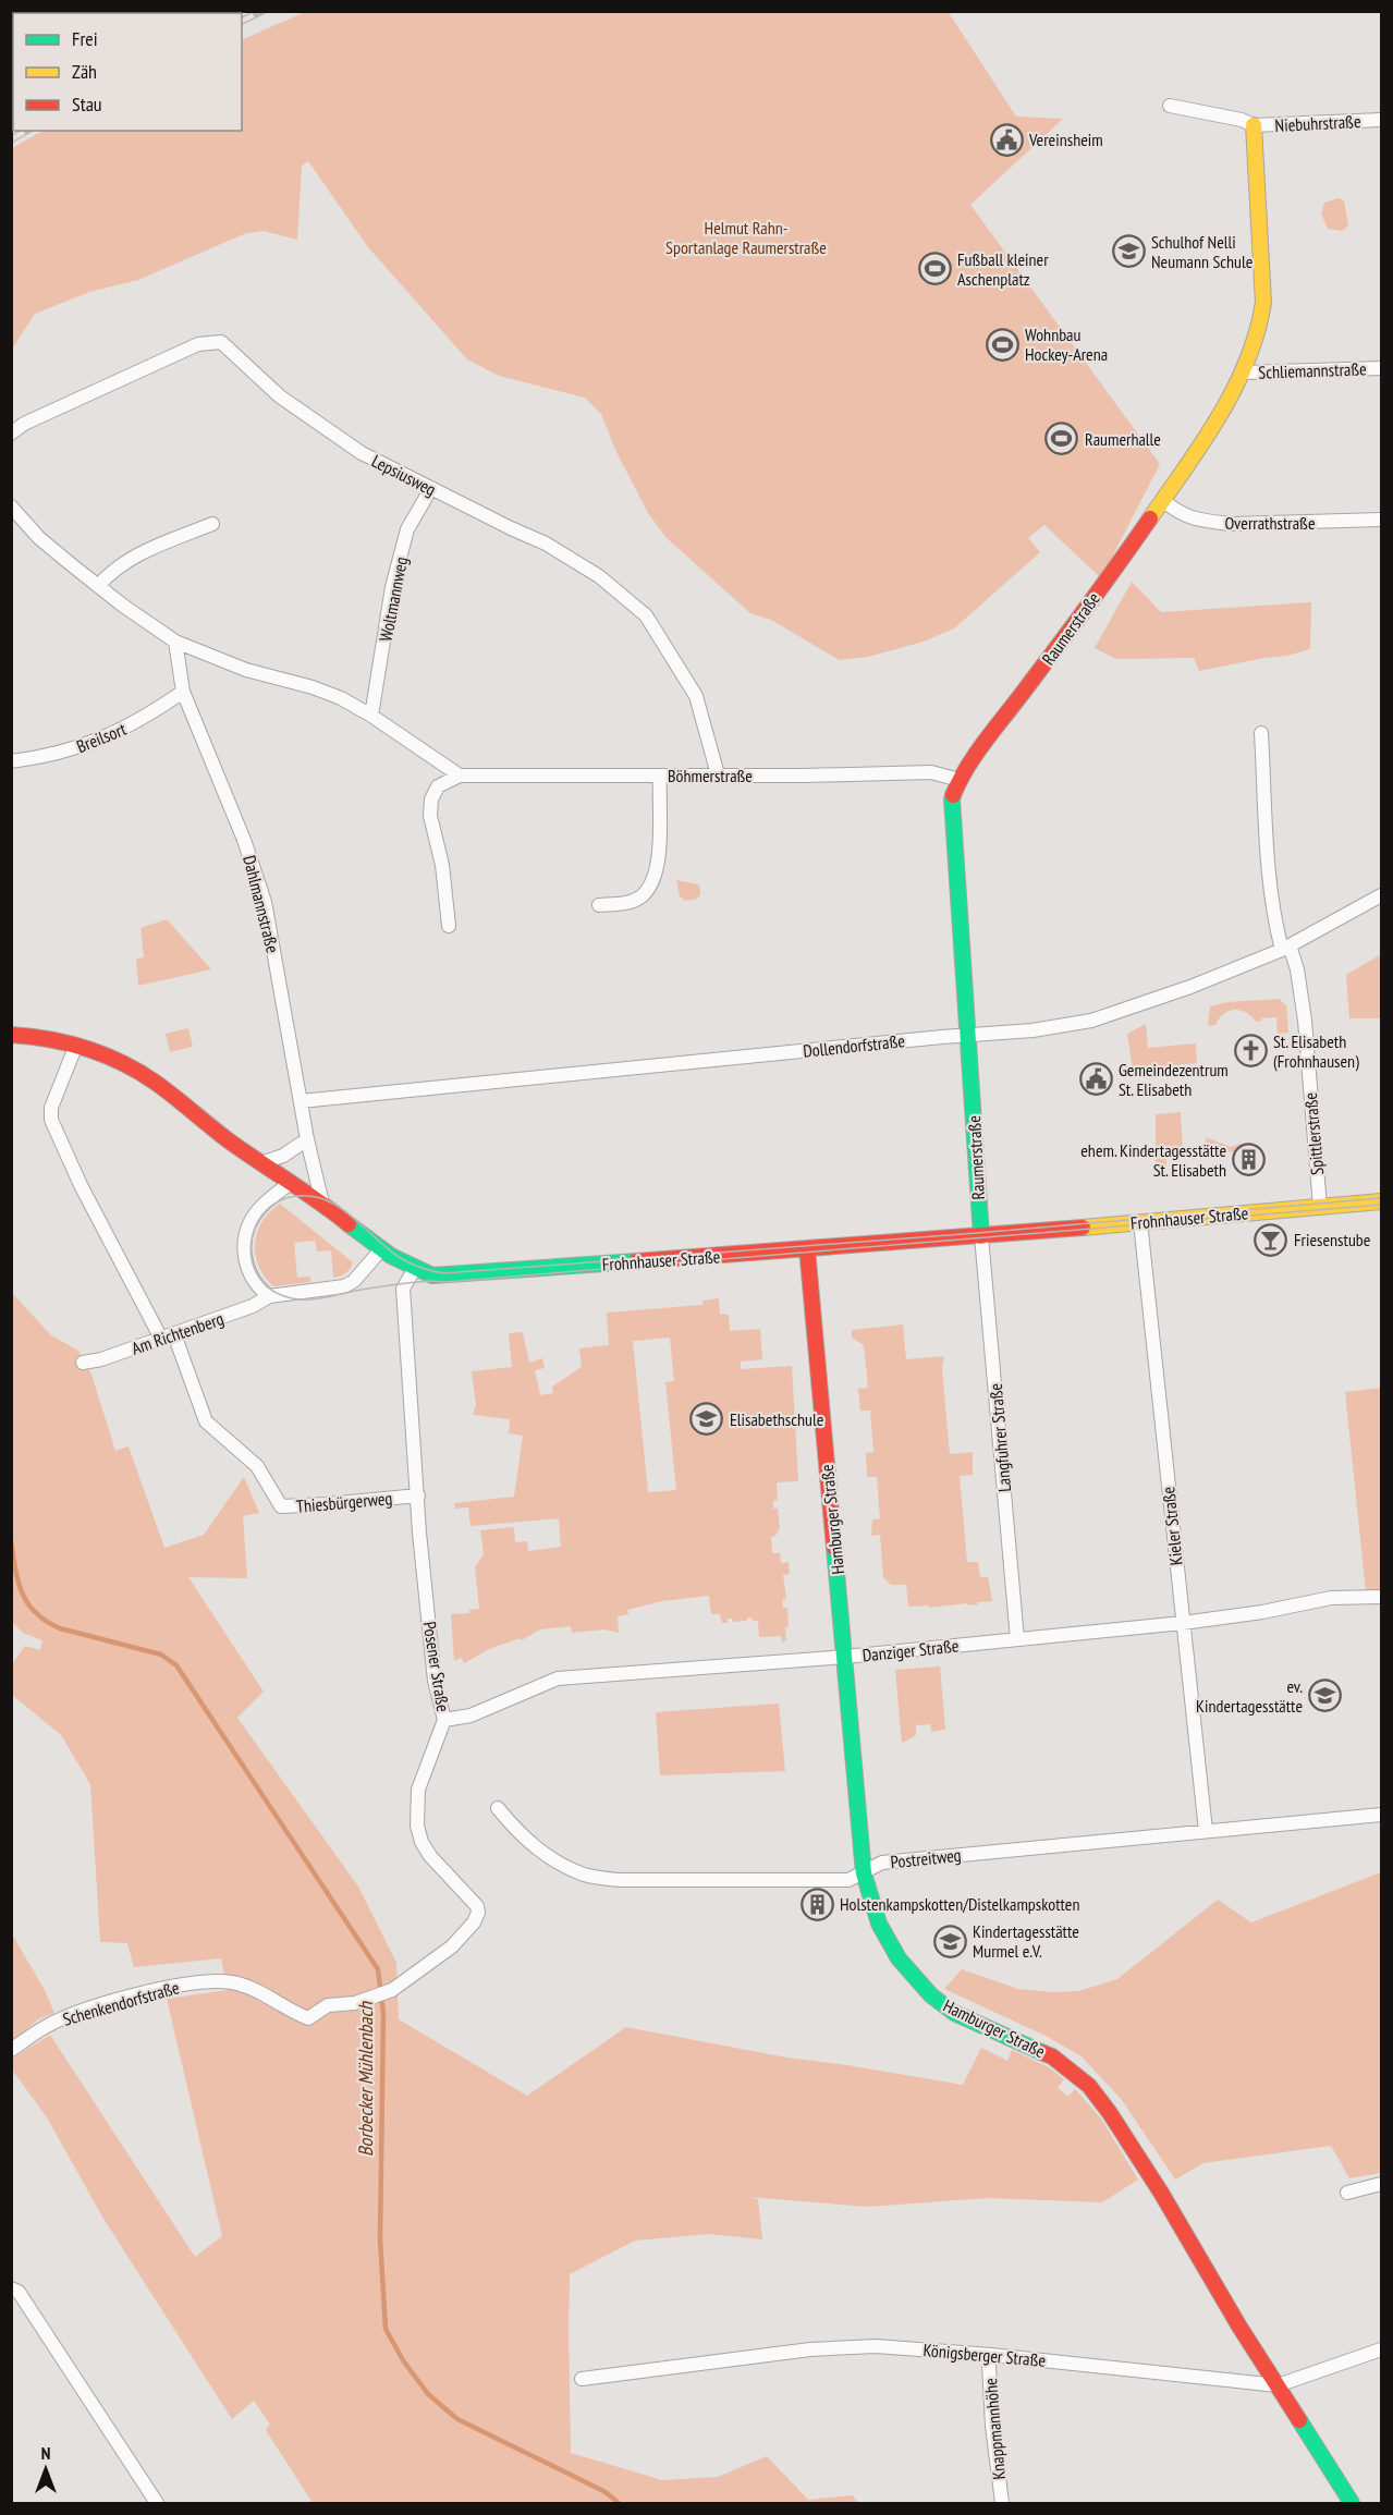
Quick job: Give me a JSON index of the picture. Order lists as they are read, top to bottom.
{
  "streets": {
    "street": [
      "Niebuhrstraße",
      "Schliemannstraße",
      "Lepsiusweg",
      "Overrathstraße",
      "Woltmannweg",
      "Raumerstraße",
      "Breilsort",
      "Böhmerstraße",
      "Dahlmannstraße",
      "Dollendorfstraße",
      "Spittlerstraße",
      "Frohnhauser Straße",
      "Am Richtenberg",
      "Langfuhrer Straße",
      "Thiesbürgerweg",
      "Hamburger Straße",
      "Kieler Straße",
      "Danziger Straße",
      "Posener Straße",
      "Postreitweg",
      "Schenkendorfstraße",
      "Königsberger Straße",
      "Knappmannhöhe"
    ]
  },
  "crossings": [
    ["Niebuhrstraße", "Raumerstraße"],
    ["Schliemannstraße", "Raumerstraße"],
    ["Lepsiusweg", "Woltmannweg"],
    ["Lepsiusweg", "Böhmerstraße"],
    ["Overrathstraße", "Raumerstraße"],
    ["Raumerstraße", "Böhmerstraße"],
    ["Raumerstraße", "Dollendorfstraße"],
    ["Raumerstraße", "Frohnhauser Straße"],
    ["Raumerstraße", "Langfuhrer Straße"],
    ["Breilsort", "Dahlmannstraße"],
    ["Dahlmannstraße", "Dollendorfstraße"],
    ["Dahlmannstraße", "Frohnhauser Straße"],
    ["Dollendorfstraße", "Spittlerstraße"],
    ["Spittlerstraße", "Frohnhauser Straße"],
    ["Frohnhauser Straße", "Am Richtenberg"],
    ["Frohnhauser Straße", "Langfuhrer Straße"],
    ["Frohnhauser Straße", "Hamburger Straße"],
    ["Frohnhauser Straße", "Kieler Straße"],
    ["Frohnhauser Straße", "Posener Straße"],
    ["Am Richtenberg", "Thiesbürgerweg"],
    ["Langfuhrer Straße", "Danziger Straße"],
    ["Thiesbürgerweg", "Posener Straße"],
    ["Hamburger Straße", "Danziger Straße"],
    ["Hamburger Straße", "Postreitweg"],
    ["Hamburger Straße", "Königsberger Straße"],
    ["Kieler Straße", "Danziger Straße"],
    ["Kieler Straße", "Postreitweg"],
    ["Danziger Straße", "Posener Straße"],
    ["Posener Straße", "Schenkendorfstraße"],
    ["Königsberger Straße", "Knappmannhöhe"]
  ],
  "water": ["Borbecker Mühlenbach"],
  "parks": ["Helmut Rahn- Sportanlage Raumerstraße"],
  "places": {
    "public building": ["Vereinsheim", "Gemeindezentrum St. Elisabeth"],
    "school or university": [
      "Schulhof Nelli Neumann Schule",
      "Elisabethschule",
      "ev. Kindertagesstätte",
      "Kindertagesstätte Murmel e.V."
    ],
    "sports": ["Fußball kleiner Aschenplatz", "Wohnbau Hockey-Arena", "Raumerhalle"],
    "church": ["St. Elisabeth (Frohnhausen)"],
    "building": ["ehem. Kindertagesstätte St. Elisabeth", "Holstenkampskotten/Distelkampskotten"],
    "bar": ["Friesenstube"]
  },
  "legend": ["Frei", "Zäh", "Stau"],
  "north": "top"
}
